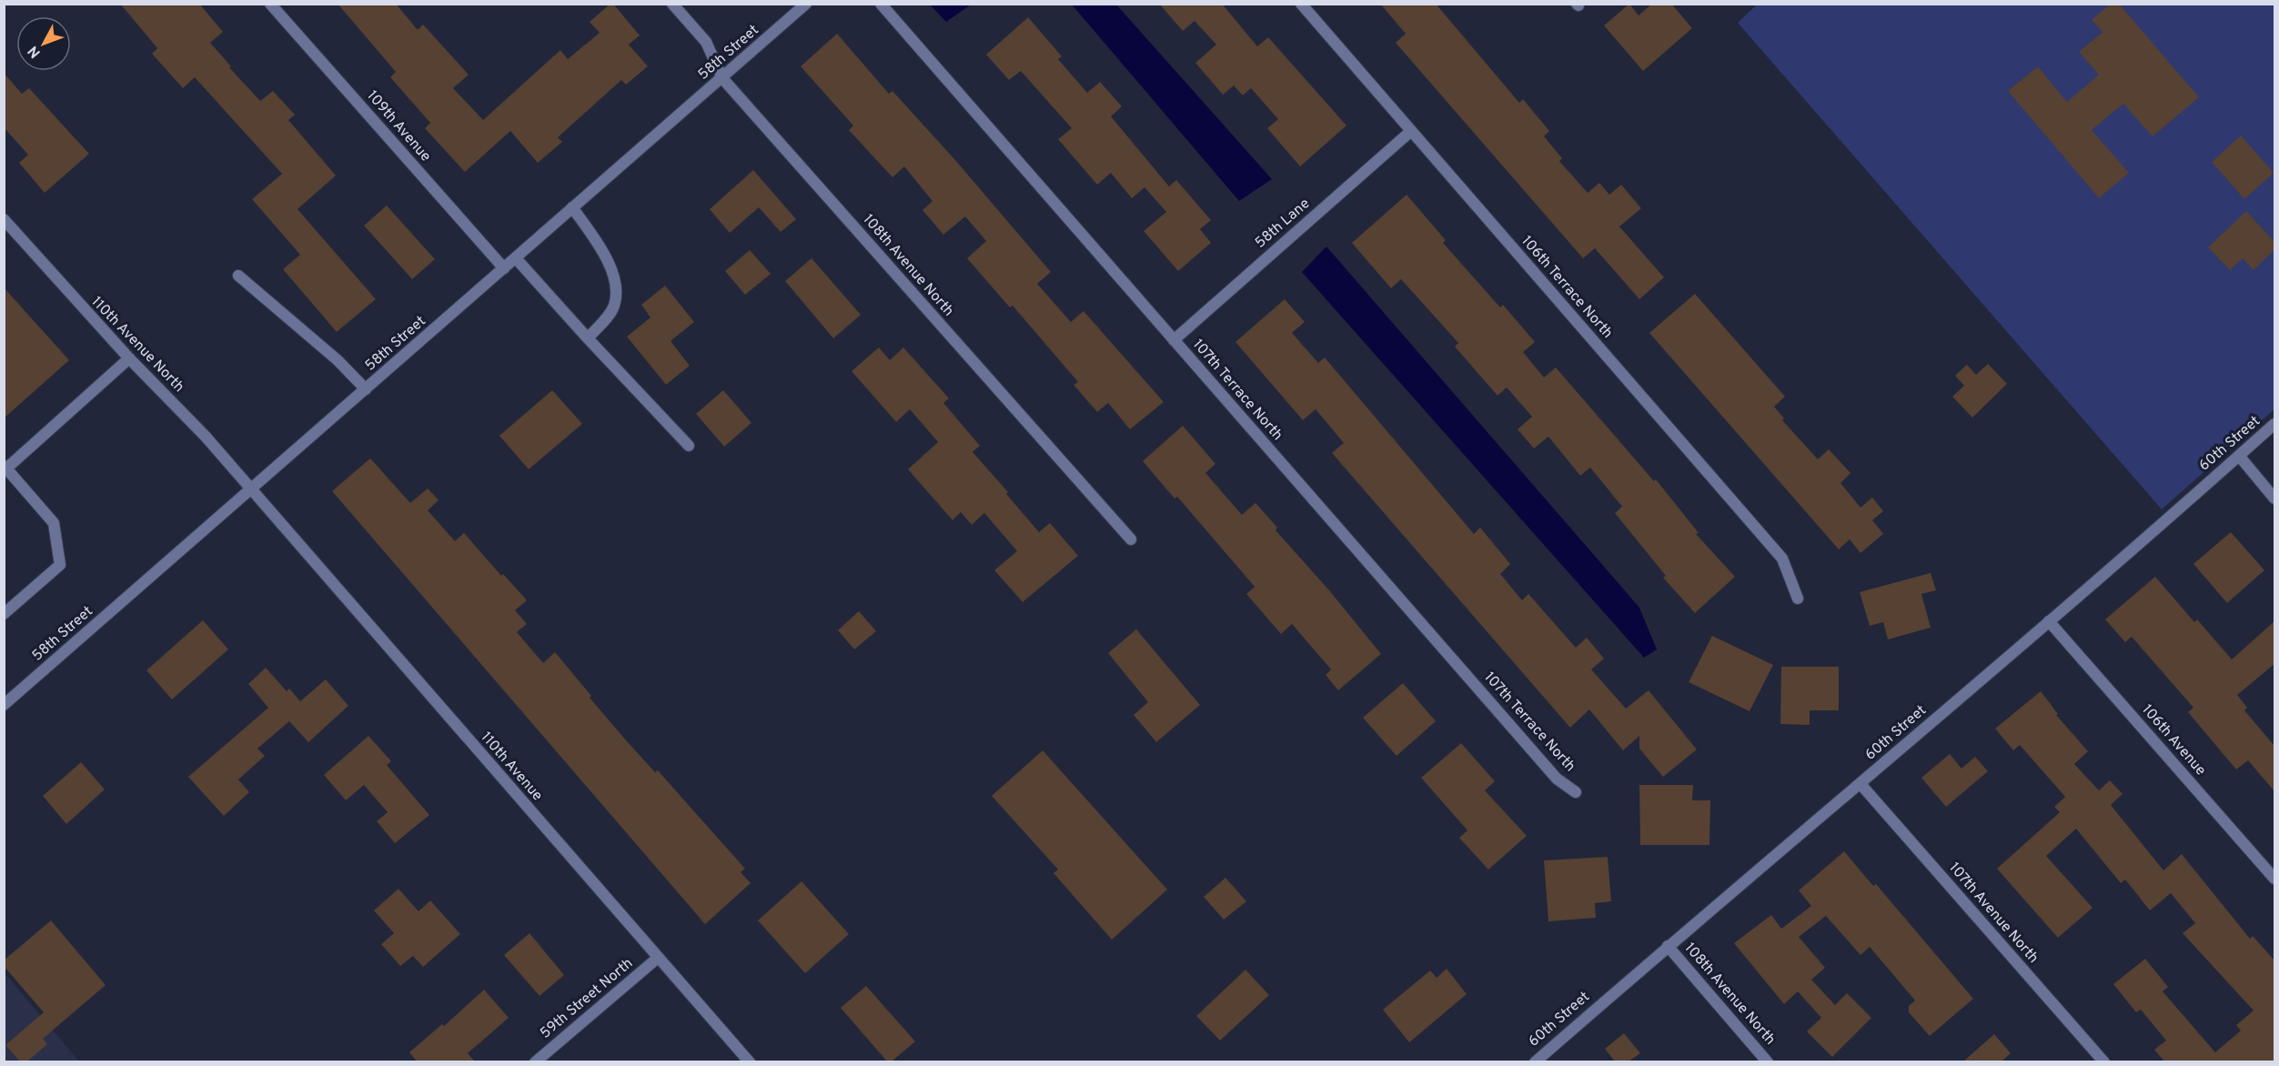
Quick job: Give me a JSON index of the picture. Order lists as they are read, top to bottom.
{
  "streets": {
    "street": [
      "58th Street",
      "109th Avenue",
      "58th Lane",
      "108th Avenue North",
      "106th Terrace North",
      "110th Avenue North",
      "107th Terrace North",
      "60th Street",
      "106th Avenue",
      "110th Avenue",
      "107th Avenue North",
      "59th Street North"
    ]
  },
  "crossings": [
    ["58th Street", "109th Avenue"],
    ["58th Street", "108th Avenue North"],
    ["58th Street", "110th Avenue North"],
    ["58th Street", "110th Avenue"],
    ["58th Lane", "106th Terrace North"],
    ["58th Lane", "107th Terrace North"],
    ["108th Avenue North", "60th Street"],
    ["110th Avenue North", "110th Avenue"],
    ["60th Street", "106th Avenue"],
    ["60th Street", "107th Avenue North"],
    ["110th Avenue", "59th Street North"]
  ],
  "north": "bottom left"
}
